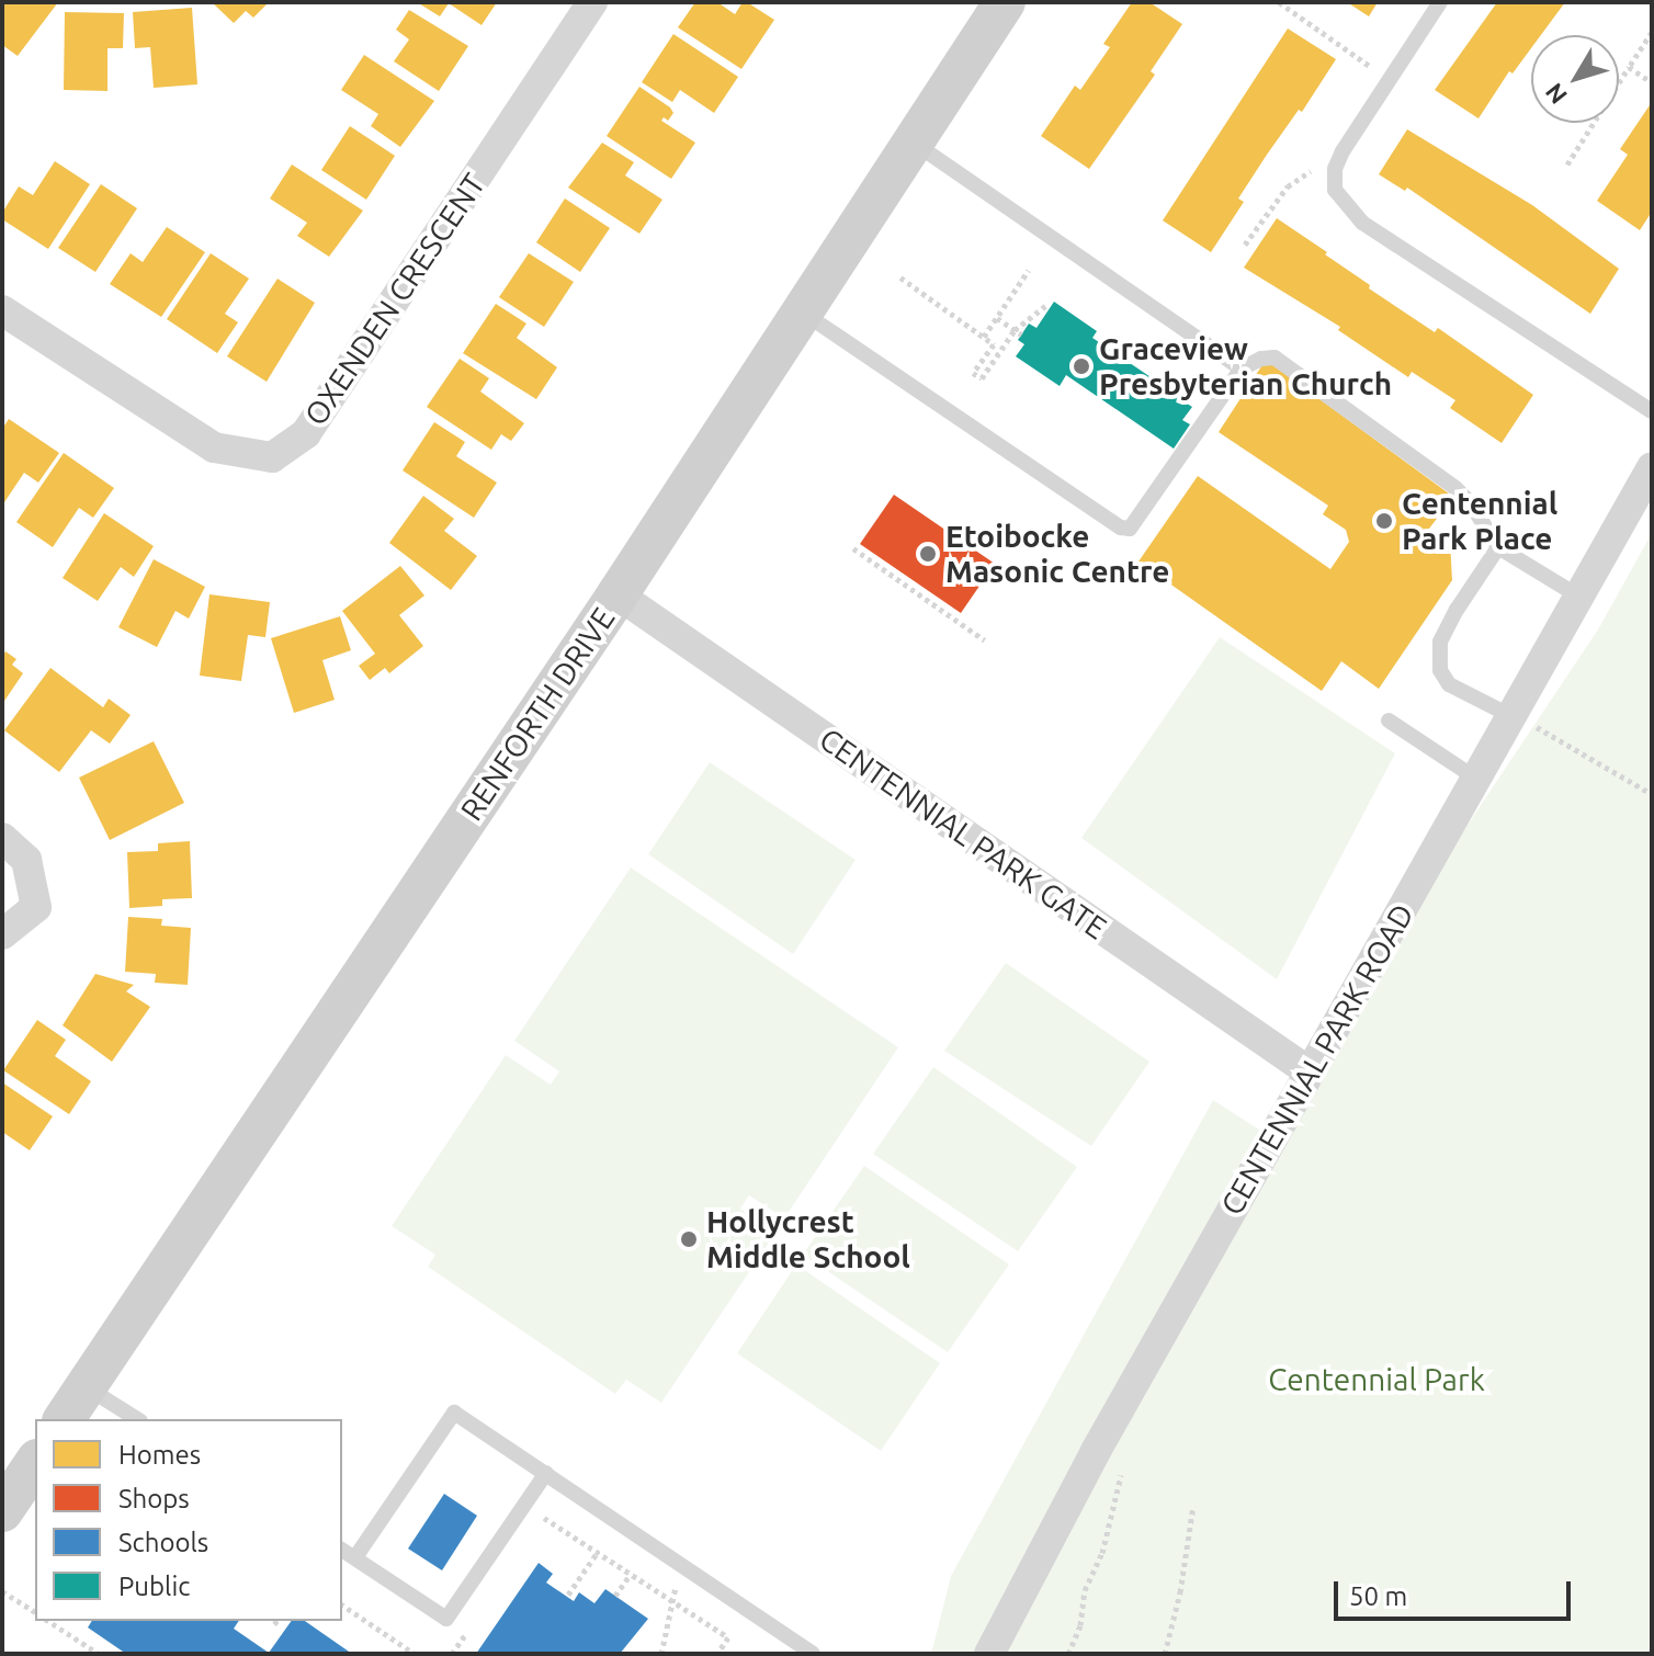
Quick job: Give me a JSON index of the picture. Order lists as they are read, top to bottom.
{
  "streets": {
    "main road": ["RENFORTH DRIVE"],
    "street": ["OXENDEN CRESCENT", "CENTENNIAL PARK GATE", "CENTENNIAL PARK ROAD"]
  },
  "crossings": [
    ["RENFORTH DRIVE", "CENTENNIAL PARK GATE"],
    ["CENTENNIAL PARK GATE", "CENTENNIAL PARK ROAD"]
  ],
  "parks": ["Centennial Park"],
  "places": [
    "Graceview Presbyterian Church",
    "Centennial Park Place",
    "Etoibocke Masonic Centre",
    "Hollycrest Middle School"
  ],
  "legend": [
    "Homes",
    "Shops",
    "Schools",
    "Public"
  ],
  "scale_bar": "50 m",
  "north": "bottom left"
}
